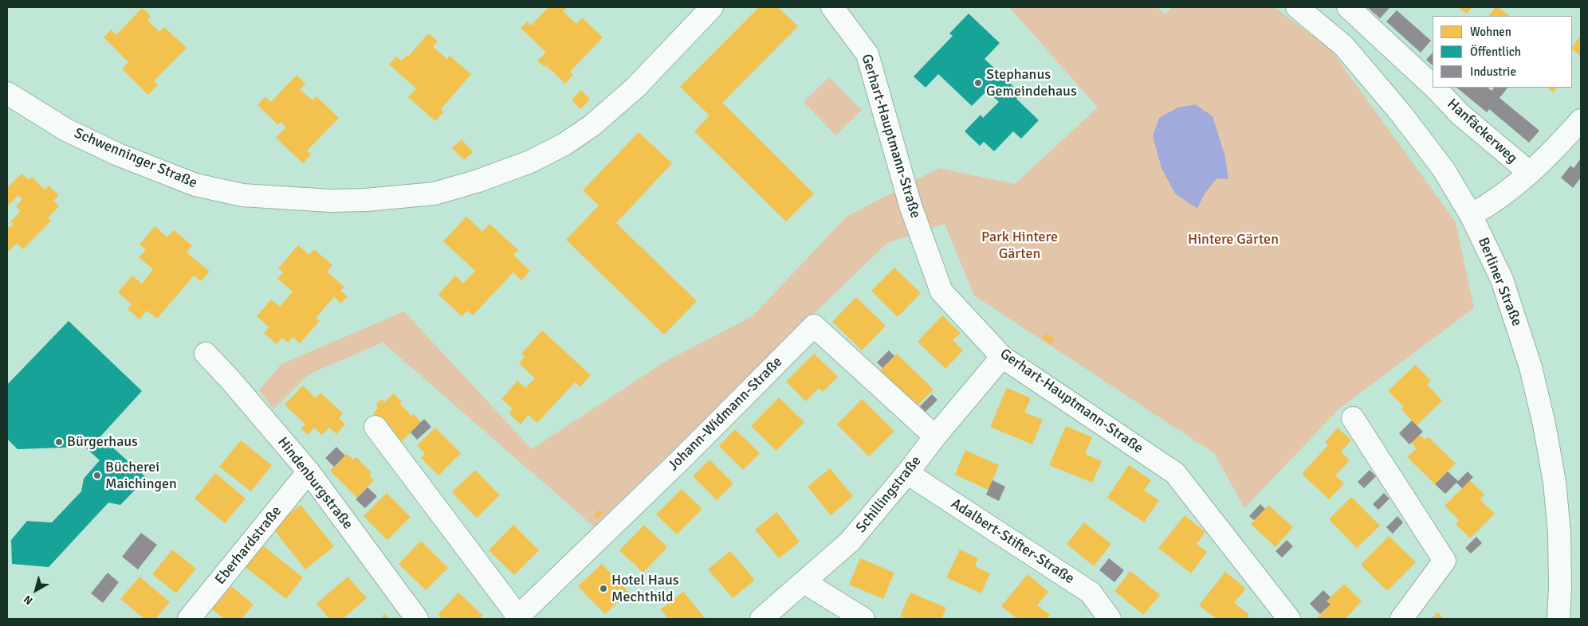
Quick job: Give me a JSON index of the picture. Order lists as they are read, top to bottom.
{
  "streets": {
    "street": [
      "Hanfäckerweg",
      "Gerhart-Hauptmann-Straße",
      "Schwenninger Straße",
      "Berliner Straße",
      "Johann-Widmann-Straße",
      "Hindenburgstraße",
      "Schillingstraße",
      "Adalbert-Stifter-Straße",
      "Eberhardstraße"
    ]
  },
  "crossings": [
    ["Gerhart-Hauptmann-Straße", "Schillingstraße"],
    ["Johann-Widmann-Straße", "Schillingstraße"],
    ["Hindenburgstraße", "Eberhardstraße"],
    ["Schillingstraße", "Adalbert-Stifter-Straße"]
  ],
  "parks": ["Park Hintere Gärten", "Hintere Gärten"],
  "places": [
    "Stephanus Gemeindehaus",
    "Bürgerhaus",
    "Bücherei Maichingen",
    "Hotel Haus Mechthild"
  ],
  "legend": ["Wohnen", "Öffentlich", "Industrie"],
  "north": "bottom left"
}
